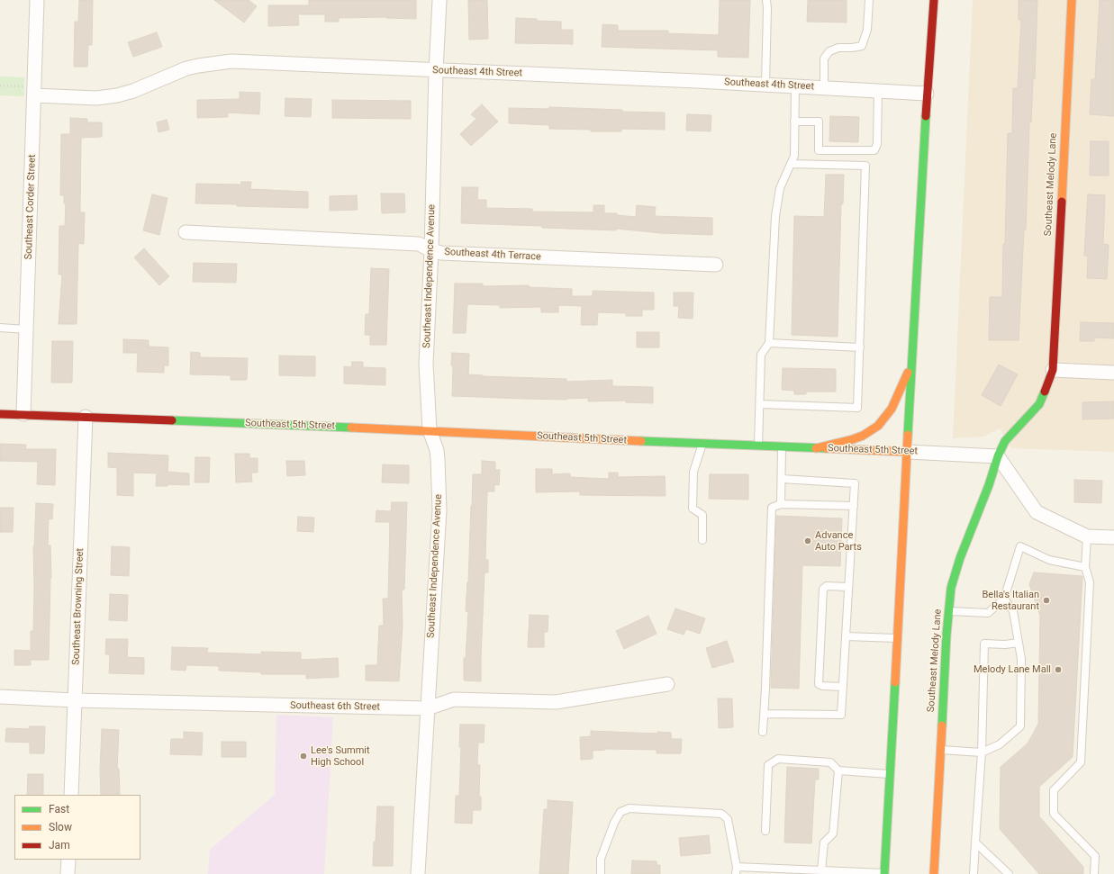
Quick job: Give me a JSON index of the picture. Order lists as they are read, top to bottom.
{
  "streets": {
    "street": [
      "Southeast 4th Street",
      "Southeast Melody Lane",
      "Southeast Corder Street",
      "Southeast 4th Terrace",
      "Southeast Independence Avenue",
      "Southeast 5th Street",
      "Southeast Browning Street",
      "Southeast 6th Street"
    ]
  },
  "crossings": [
    ["Southeast 4th Street", "Southeast Corder Street"],
    ["Southeast 4th Street", "Southeast Independence Avenue"],
    ["Southeast Melody Lane", "Southeast 5th Street"],
    ["Southeast Corder Street", "Southeast 5th Street"],
    ["Southeast 4th Terrace", "Southeast Independence Avenue"],
    ["Southeast Independence Avenue", "Southeast 5th Street"],
    ["Southeast Independence Avenue", "Southeast 6th Street"],
    ["Southeast 5th Street", "Southeast Browning Street"],
    ["Southeast Browning Street", "Southeast 6th Street"]
  ],
  "places": [
    "Advance Auto Parts",
    "Bella's Italian Restaurant",
    "Melody Lane Mall",
    "Lee's Summit High School"
  ],
  "legend": ["Fast", "Slow", "Jam"]
}
